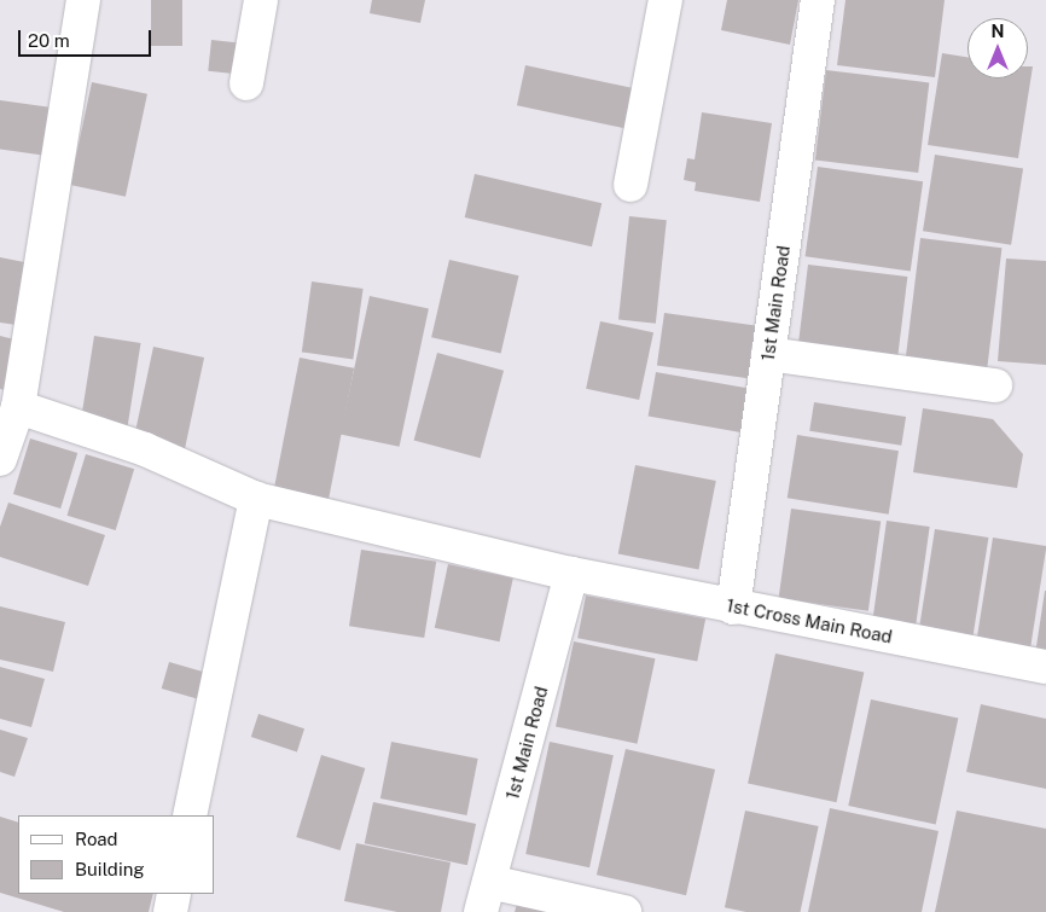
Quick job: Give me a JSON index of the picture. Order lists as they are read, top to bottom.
{
  "streets": {
    "street": ["1st Main Road", "1st Cross Main Road"]
  },
  "crossings": [
    ["1st Main Road", "1st Cross Main Road"]
  ],
  "legend": ["Road", "Building"],
  "scale_bar": "20 m",
  "north": "top"
}
